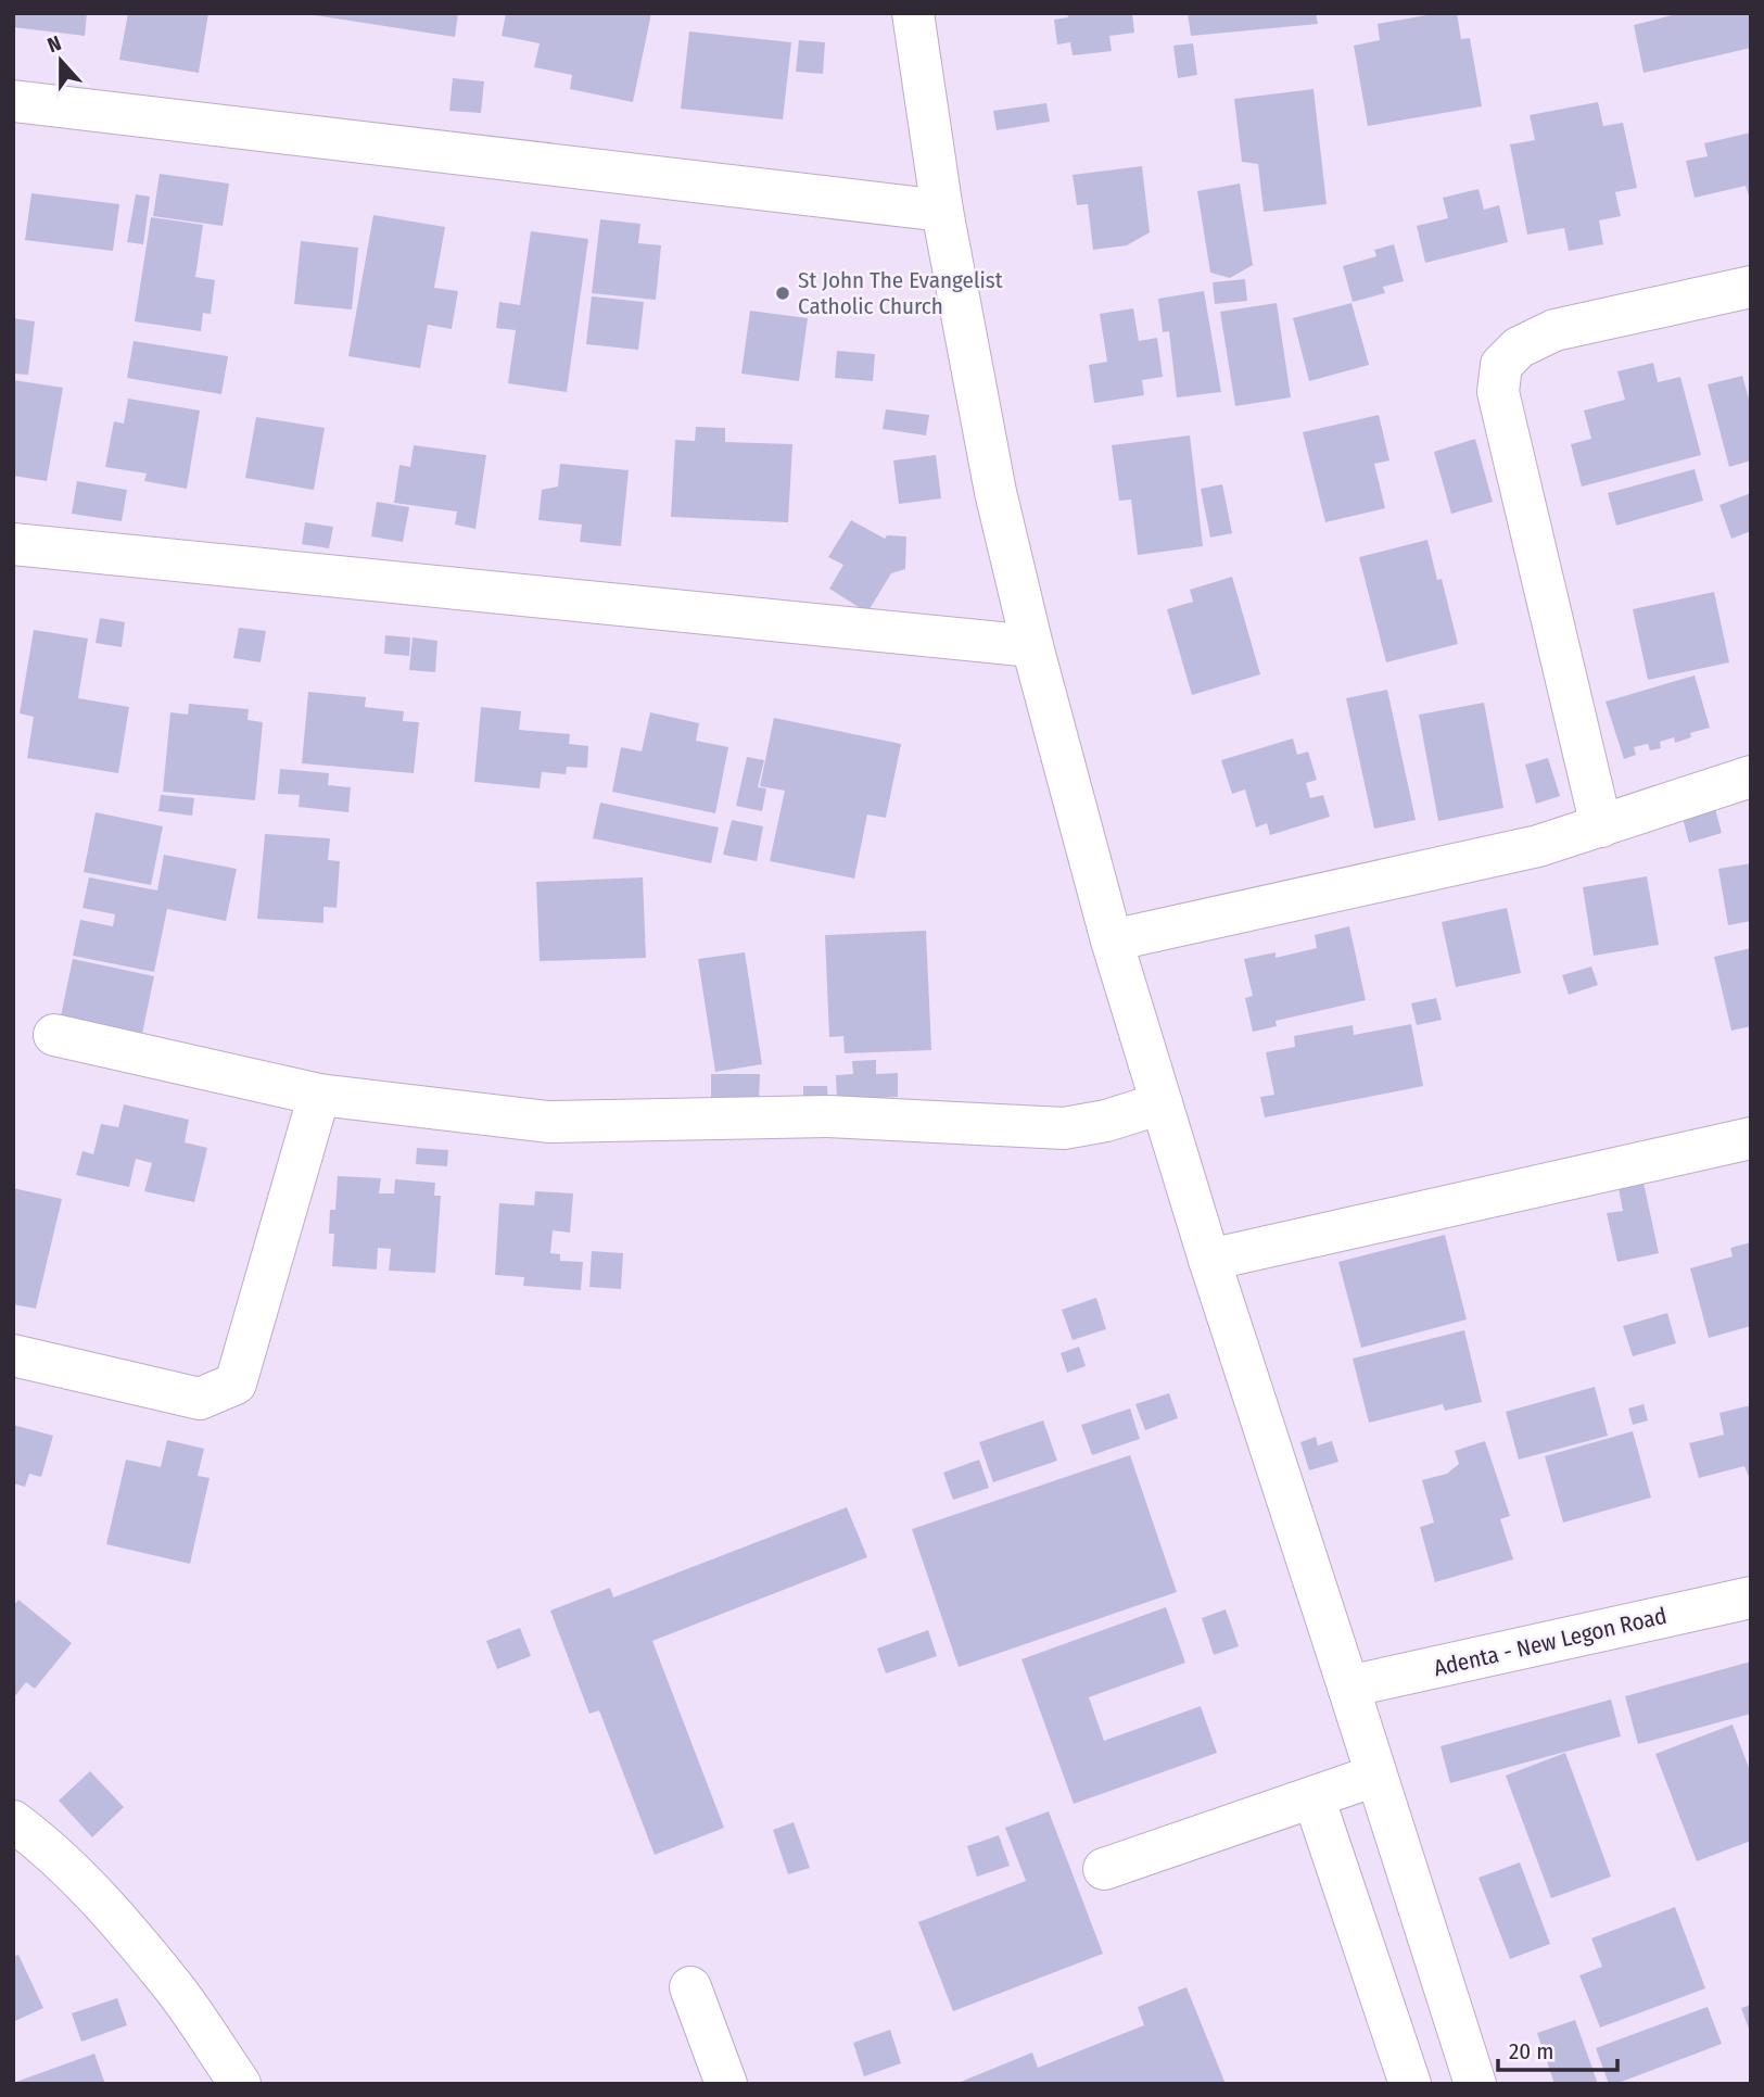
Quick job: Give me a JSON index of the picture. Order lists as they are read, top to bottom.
{
  "streets": {
    "street": ["Adenta - New Legon Road"]
  },
  "places": ["St John The Evangelist Catholic Church"],
  "scale_bar": "20 m",
  "north": "top"
}
